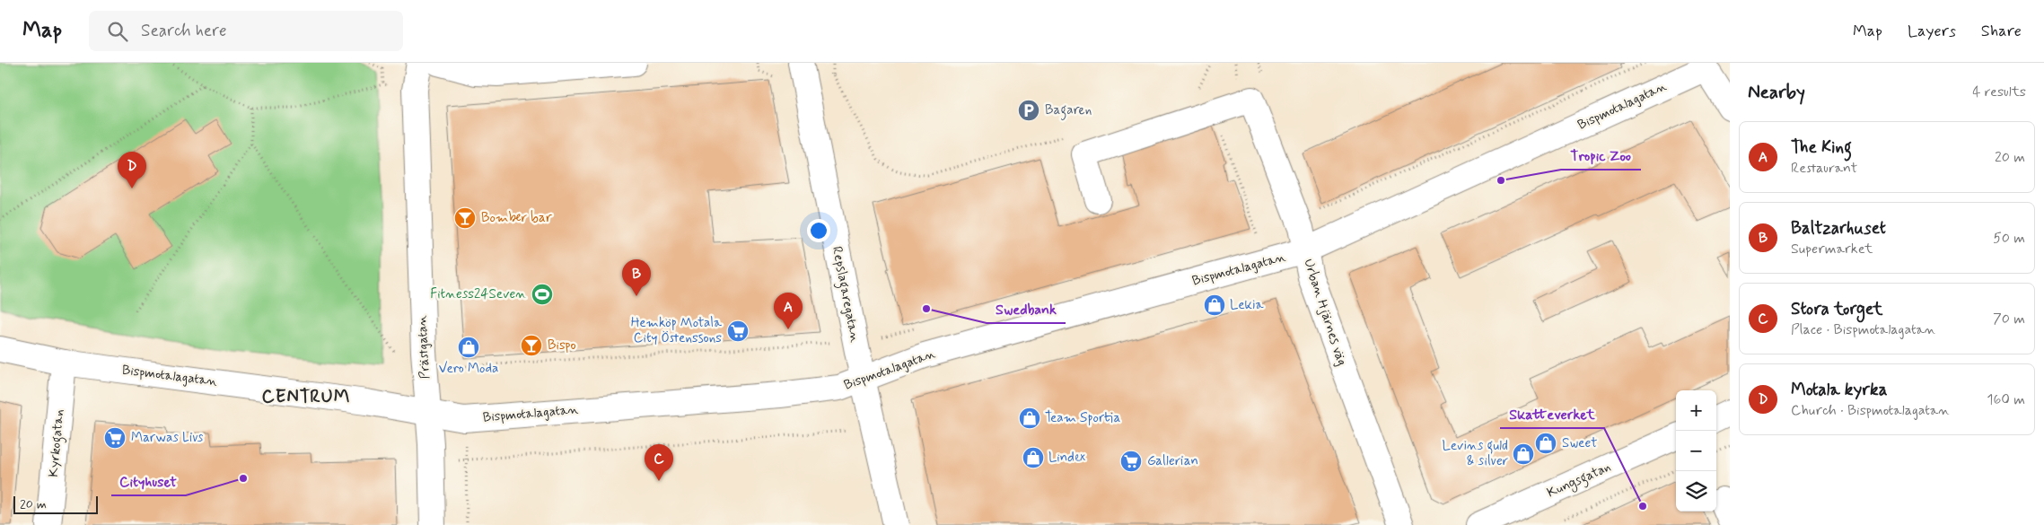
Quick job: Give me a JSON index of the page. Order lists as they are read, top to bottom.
{
  "streets": {
    "street": [
      "Bispmotalagatan",
      "Repslagaregatan",
      "Urban Hjärnes väg",
      "Prästgatan",
      "Kyrkogatan",
      "Kungsgatan"
    ]
  },
  "crossings": [
    ["Bispmotalagatan", "Repslagaregatan"],
    ["Bispmotalagatan", "Urban Hjärnes väg"],
    ["Bispmotalagatan", "Prästgatan"],
    ["Bispmotalagatan", "Kyrkogatan"]
  ],
  "districts": ["CENTRUM"],
  "places": {
    "parking": ["Bagaren"],
    "other": [
      "Tropic Zoo",
      "Swedbank",
      "Cityhuset",
      "Skatteverket"
    ],
    "bar": ["Bomber bar", "Bispo"],
    "sports": ["Fitness24Seven"],
    "shop": [
      "Lekia",
      "Vero Moda",
      "Team Sportia",
      "Sweet",
      "Levins guld & silver",
      "Lindex"
    ],
    "supermarket": ["Hemköp Motala City Östenssons", "Marwas Livs", "Gallerian"]
  },
  "scale_bar": "20 m",
  "page": {
    "header": "Map",
    "search": "Search here",
    "nav": ["Map", "Layers", "Share"],
    "heading": ["Nearby", "4 results"],
    "list": [
      {
        "mark": "A",
        "name": "The King",
        "note": "Restaurant",
        "value": "20 m"
      },
      {
        "mark": "B",
        "name": "Baltzarhuset",
        "note": "Supermarket",
        "value": "50 m"
      },
      {
        "mark": "C",
        "name": "Stora torget",
        "note": "Place · Bispmotalagatan",
        "value": "70 m"
      },
      {
        "mark": "D",
        "name": "Motala kyrka",
        "note": "Church · Bispmotalagatan",
        "value": "160 m"
      }
    ],
    "pins": [
      "D",
      "B",
      "A",
      "C"
    ],
    "map_buttons": ["+", "−"],
    "scale": "20 m"
  }
}
